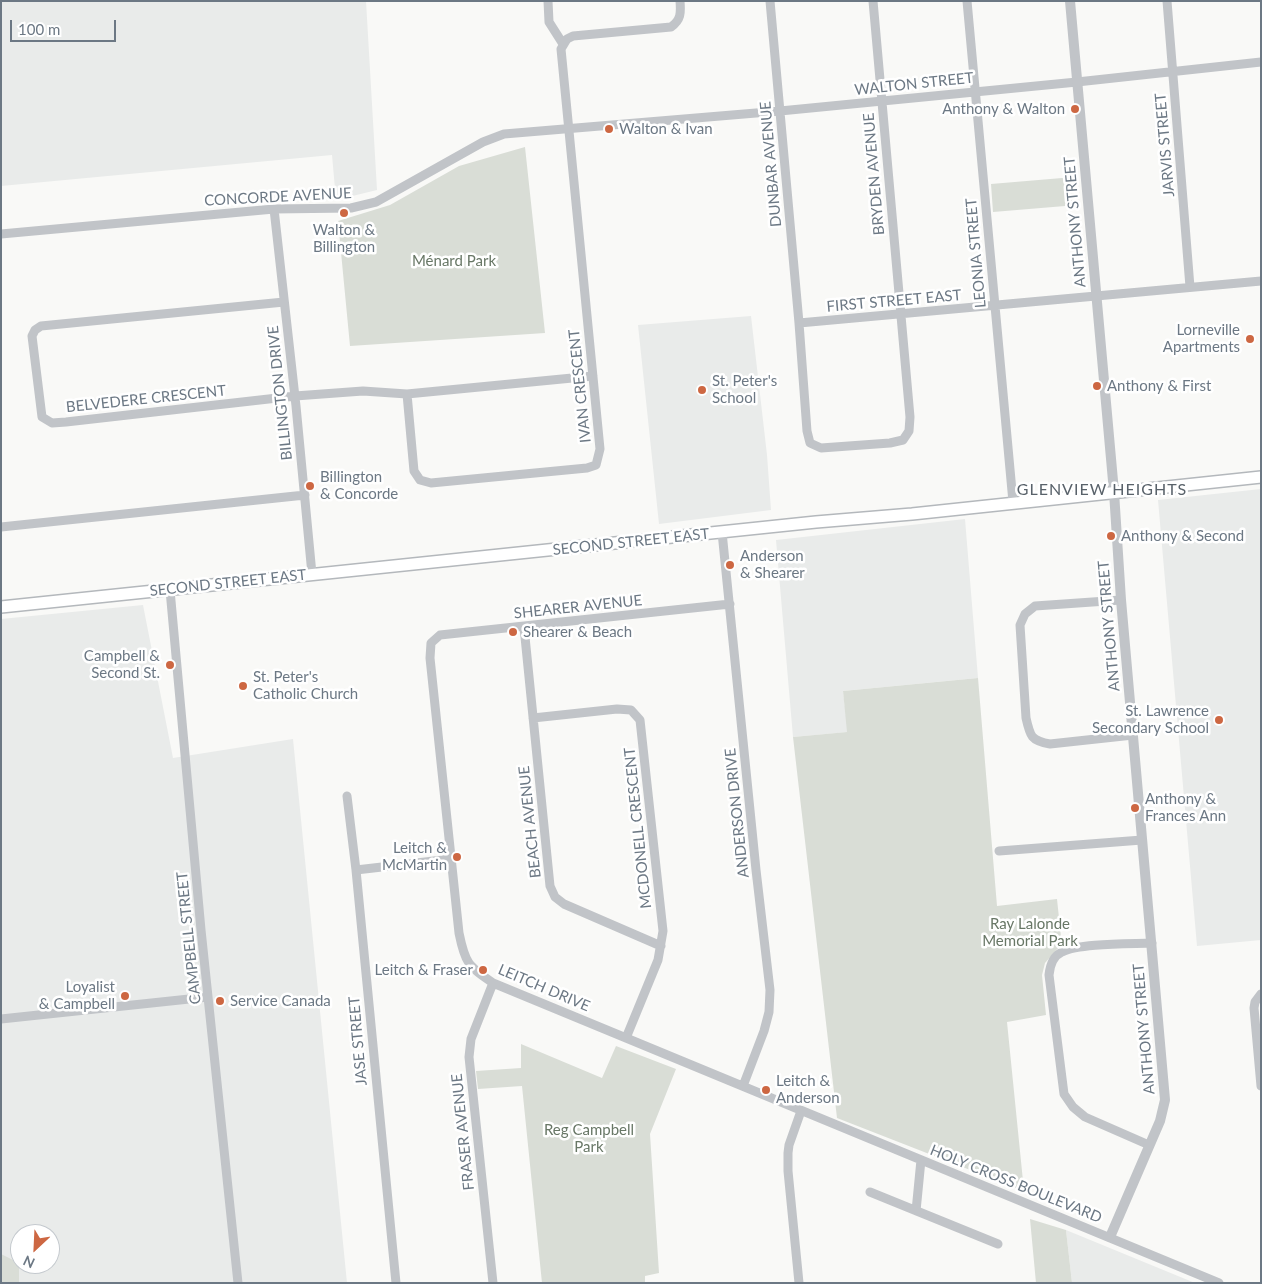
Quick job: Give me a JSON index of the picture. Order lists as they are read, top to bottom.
{
  "streets": {
    "main road": ["SECOND STREET EAST"],
    "street": [
      "WALTON STREET",
      "JARVIS STREET",
      "DUNBAR AVENUE",
      "BRYDEN AVENUE",
      "CONCORDE AVENUE",
      "ANTHONY STREET",
      "LEONIA STREET",
      "FIRST STREET EAST",
      "IVAN CRESCENT",
      "BILLINGTON DRIVE",
      "BELVEDERE CRESCENT",
      "SHEARER AVENUE",
      "ANDERSON DRIVE",
      "BEACH AVENUE",
      "MCDONELL CRESCENT",
      "CAMPBELL STREET",
      "LEITCH DRIVE",
      "JASE STREET",
      "FRASER AVENUE",
      "HOLY CROSS BOULEVARD"
    ]
  },
  "crossings": [
    ["WALTON STREET", "JARVIS STREET"],
    ["WALTON STREET", "DUNBAR AVENUE"],
    ["WALTON STREET", "BRYDEN AVENUE"],
    ["WALTON STREET", "CONCORDE AVENUE"],
    ["WALTON STREET", "ANTHONY STREET"],
    ["WALTON STREET", "LEONIA STREET"],
    ["WALTON STREET", "IVAN CRESCENT"],
    ["JARVIS STREET", "FIRST STREET EAST"],
    ["DUNBAR AVENUE", "BRYDEN AVENUE"],
    ["DUNBAR AVENUE", "FIRST STREET EAST"],
    ["BRYDEN AVENUE", "FIRST STREET EAST"],
    ["CONCORDE AVENUE", "IVAN CRESCENT"],
    ["CONCORDE AVENUE", "BILLINGTON DRIVE"],
    ["ANTHONY STREET", "FIRST STREET EAST"],
    ["ANTHONY STREET", "SECOND STREET EAST"],
    ["ANTHONY STREET", "HOLY CROSS BOULEVARD"],
    ["LEONIA STREET", "FIRST STREET EAST"],
    ["LEONIA STREET", "SECOND STREET EAST"],
    ["IVAN CRESCENT", "BELVEDERE CRESCENT"],
    ["BILLINGTON DRIVE", "BELVEDERE CRESCENT"],
    ["BILLINGTON DRIVE", "SECOND STREET EAST"],
    ["SECOND STREET EAST", "ANDERSON DRIVE"],
    ["SECOND STREET EAST", "CAMPBELL STREET"],
    ["SHEARER AVENUE", "ANDERSON DRIVE"],
    ["SHEARER AVENUE", "BEACH AVENUE"],
    ["SHEARER AVENUE", "LEITCH DRIVE"],
    ["ANDERSON DRIVE", "LEITCH DRIVE"],
    ["BEACH AVENUE", "MCDONELL CRESCENT"],
    ["MCDONELL CRESCENT", "LEITCH DRIVE"],
    ["LEITCH DRIVE", "FRASER AVENUE"],
    ["LEITCH DRIVE", "HOLY CROSS BOULEVARD"]
  ],
  "districts": ["GLENVIEW HEIGHTS"],
  "parks": ["Ménard Park", "Ray Lalonde Memorial Park", "Reg Campbell Park"],
  "places": [
    "Anthony & Walton",
    "Walton & Ivan",
    "Walton & Billington",
    "Lorneville Apartments",
    "Anthony & First",
    "St. Peter's School",
    "Billington & Concorde",
    "Anthony & Second",
    "Anderson & Shearer",
    "Shearer & Beach",
    "Campbell & Second St.",
    "St. Peter's Catholic Church",
    "St. Lawrence Secondary School",
    "Anthony & Frances Ann",
    "Leitch & McMartin",
    "Leitch & Fraser",
    "Loyalist & Campbell",
    "Service Canada",
    "Leitch & Anderson"
  ],
  "scale_bar": "100 m",
  "north": "bottom left"
}
